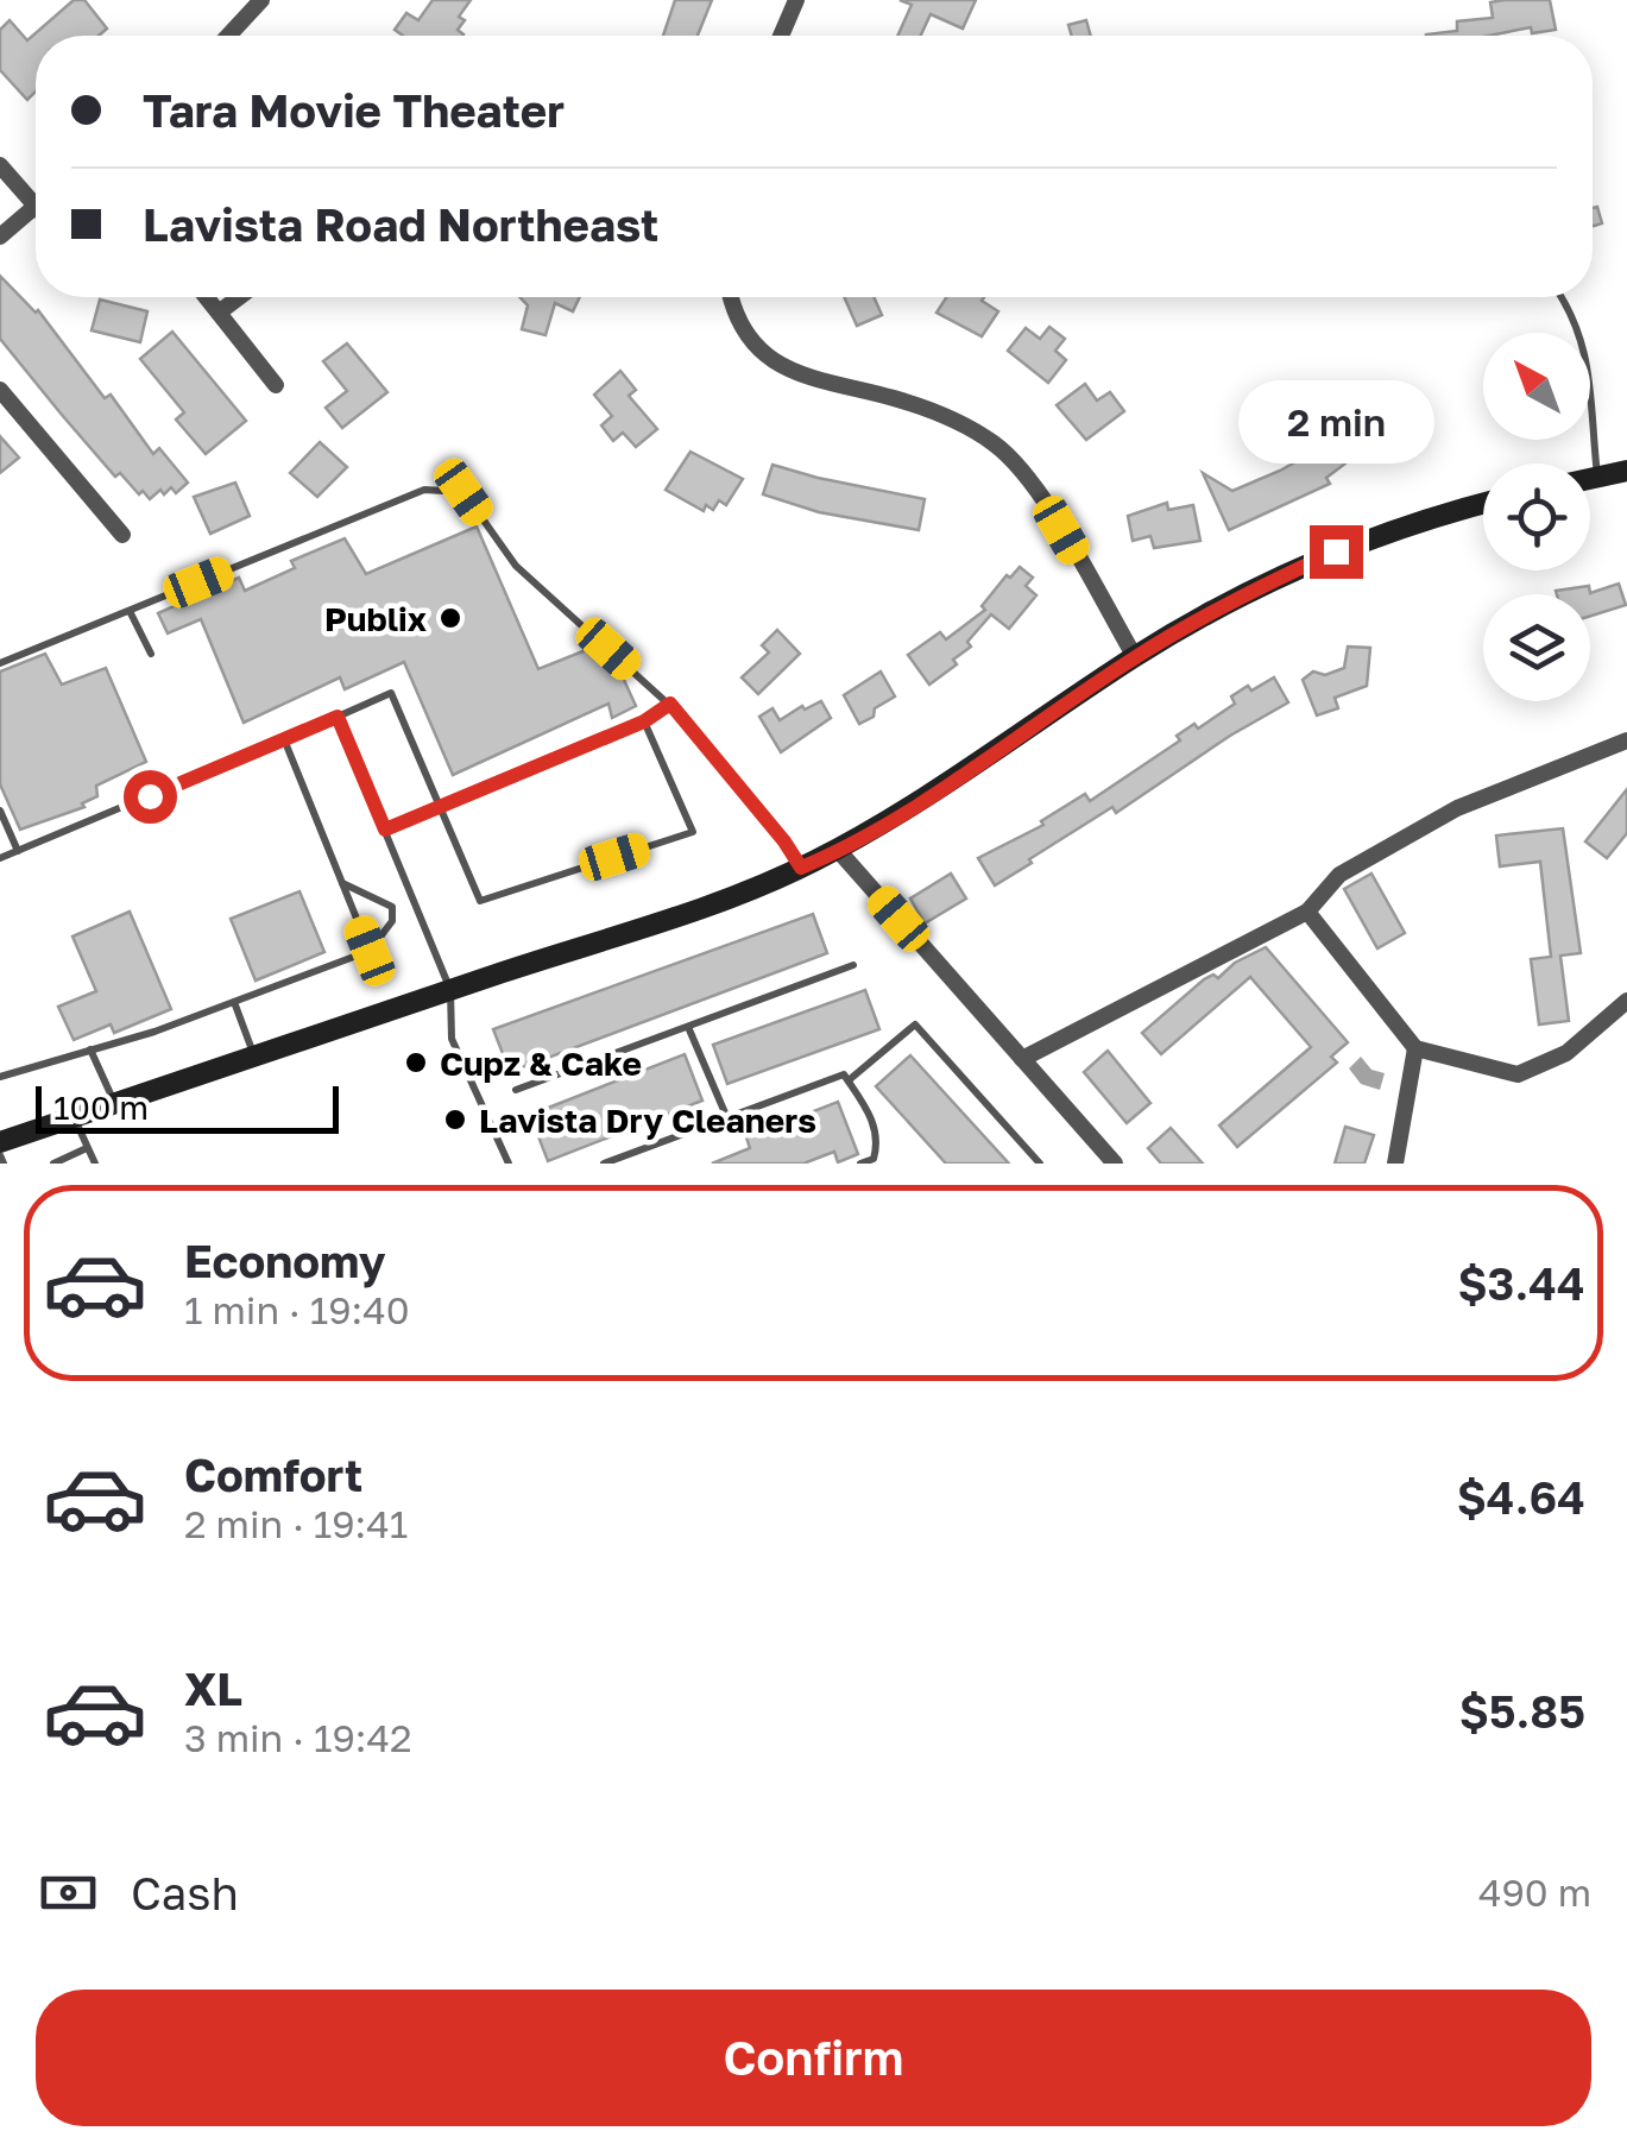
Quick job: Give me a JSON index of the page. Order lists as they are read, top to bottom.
{
  "places": ["Publix", "Cupz & Cake", "Lavista Dry Cleaners"],
  "scale_bar": "100 m",
  "north": "top left",
  "page": {
    "banner": ["Tara Movie Theater", "Lavista Road Northeast"],
    "bubble": "2 min",
    "scale": "100 m",
    "list": [
      {
        "name": "Economy",
        "note": "1 min · 19:40",
        "value": "$3.44"
      },
      {
        "name": "Comfort",
        "note": "2 min · 19:41",
        "value": "$4.64"
      },
      {
        "name": "XL",
        "note": "3 min · 19:42",
        "value": "$5.85"
      }
    ],
    "pay": ["Cash", "490 m"],
    "buttons": "Confirm"
  }
}
